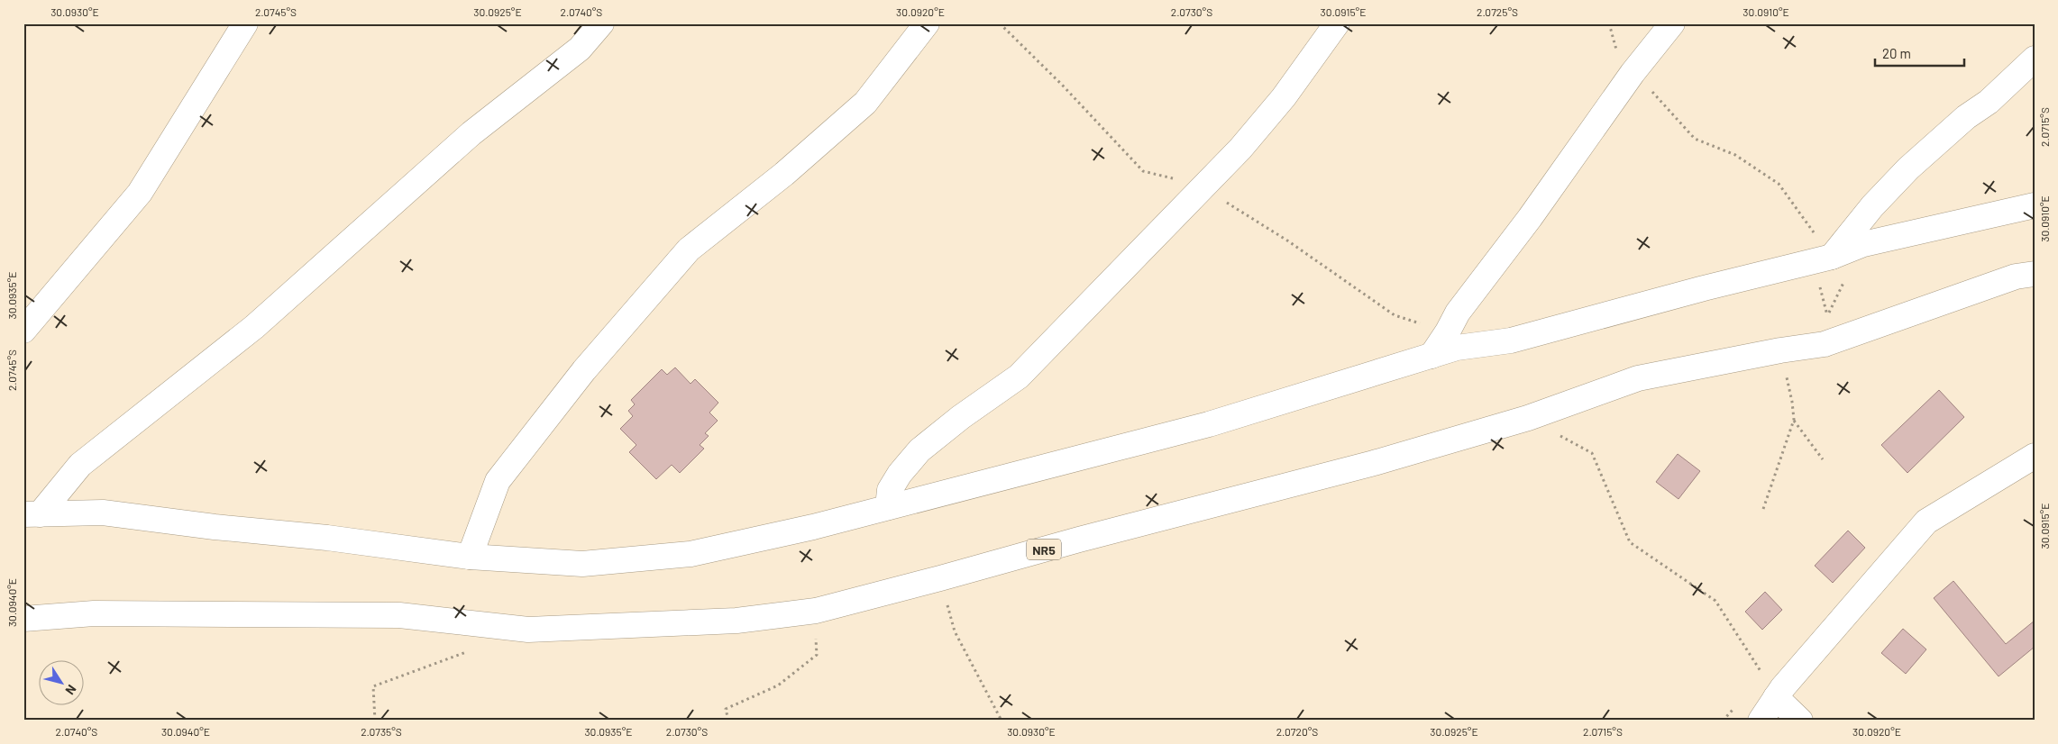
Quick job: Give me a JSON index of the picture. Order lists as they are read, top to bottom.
{
  "streets": {
    "main road": ["NR5"]
  },
  "scale_bar": "20 m",
  "north": "bottom right",
  "coordinates": [
    "30.0930°E",
    "2.0745°S",
    "30.0925°E",
    "2.0740°S",
    "30.0920°E",
    "2.0730°S",
    "30.0915°E",
    "2.0725°S",
    "30.0910°E",
    "2.0715°S",
    "30.0935°E",
    "30.0940°E",
    "2.0735°S",
    "2.0720°S"
  ]
}
